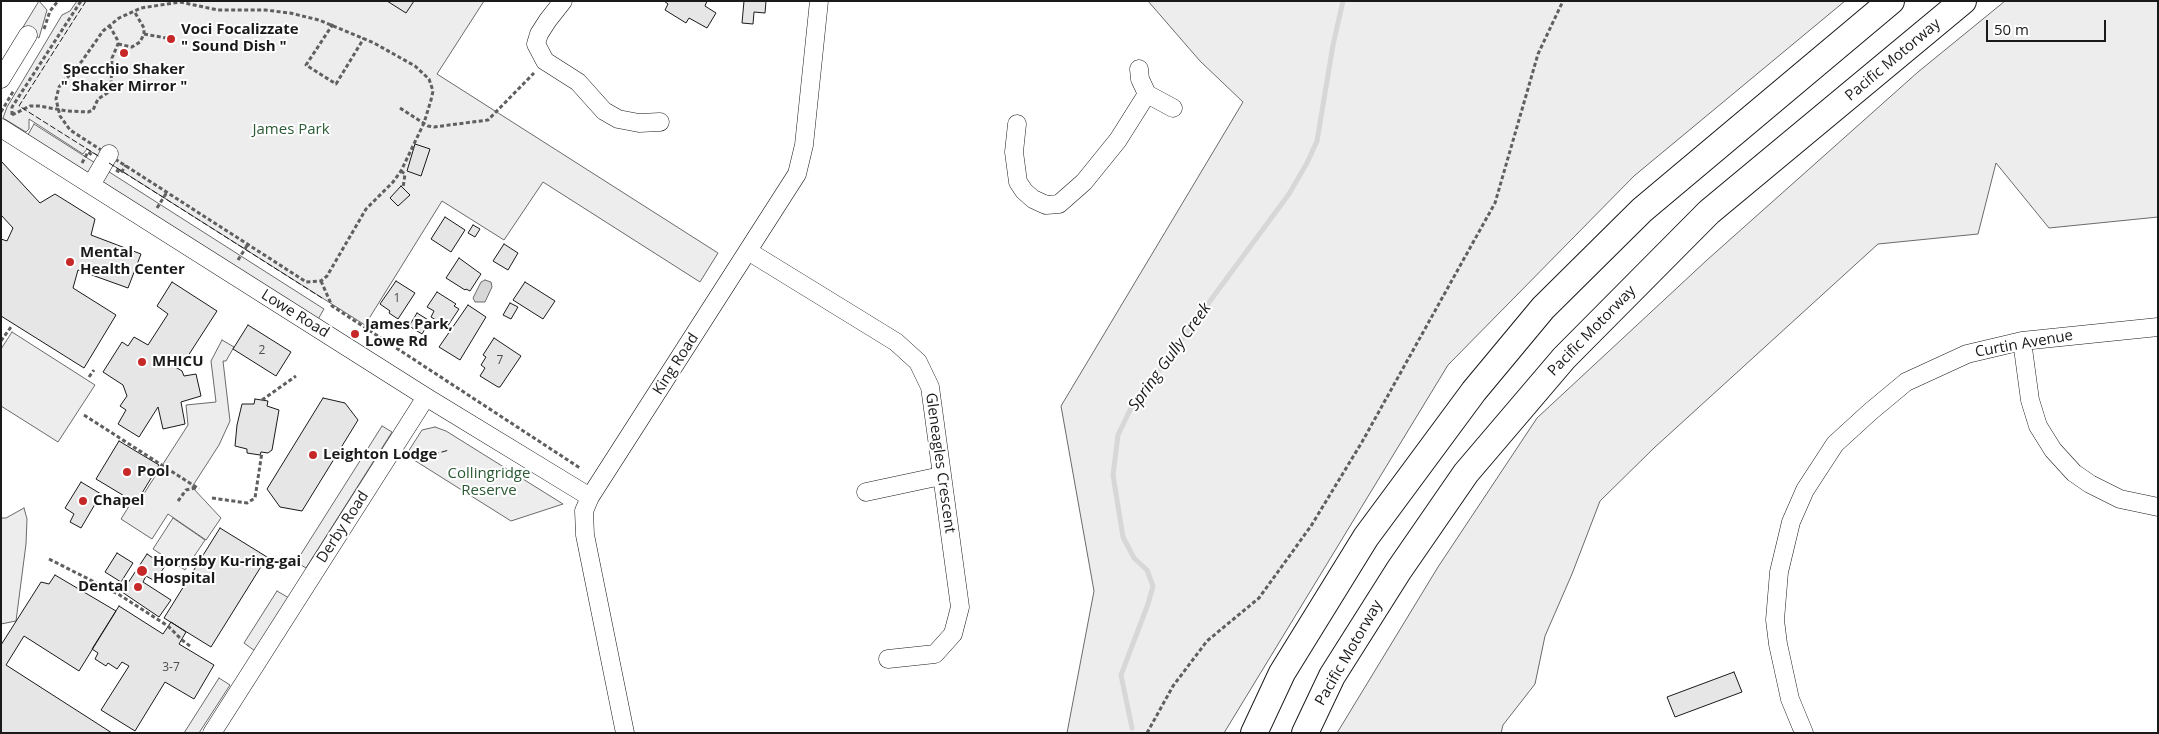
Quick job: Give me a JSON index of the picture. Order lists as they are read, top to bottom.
{
  "streets": {
    "highway": ["Pacific Motorway"],
    "street": [
      "Lowe Road",
      "Curtin Avenue",
      "King Road",
      "Gleneagles Crescent",
      "Derby Road"
    ]
  },
  "crossings": [
    ["Lowe Road", "King Road"],
    ["Lowe Road", "Derby Road"],
    ["King Road", "Gleneagles Crescent"]
  ],
  "water": ["Spring Gully Creek"],
  "parks": ["James Park", "Collingridge Reserve"],
  "places": [
    "Voci Focalizzate \" Sound Dish \"",
    "Specchio Shaker \" Shaker Mirror \"",
    "Mental Health Center",
    "James Park, Lowe Rd",
    "MHICU",
    "Leighton Lodge",
    "Pool",
    "Chapel",
    "Hornsby Ku-ring-gai Hospital",
    "Dental"
  ],
  "house_numbers": [
    "1",
    "2",
    "7",
    "3-7"
  ],
  "scale_bar": "50 m"
}
